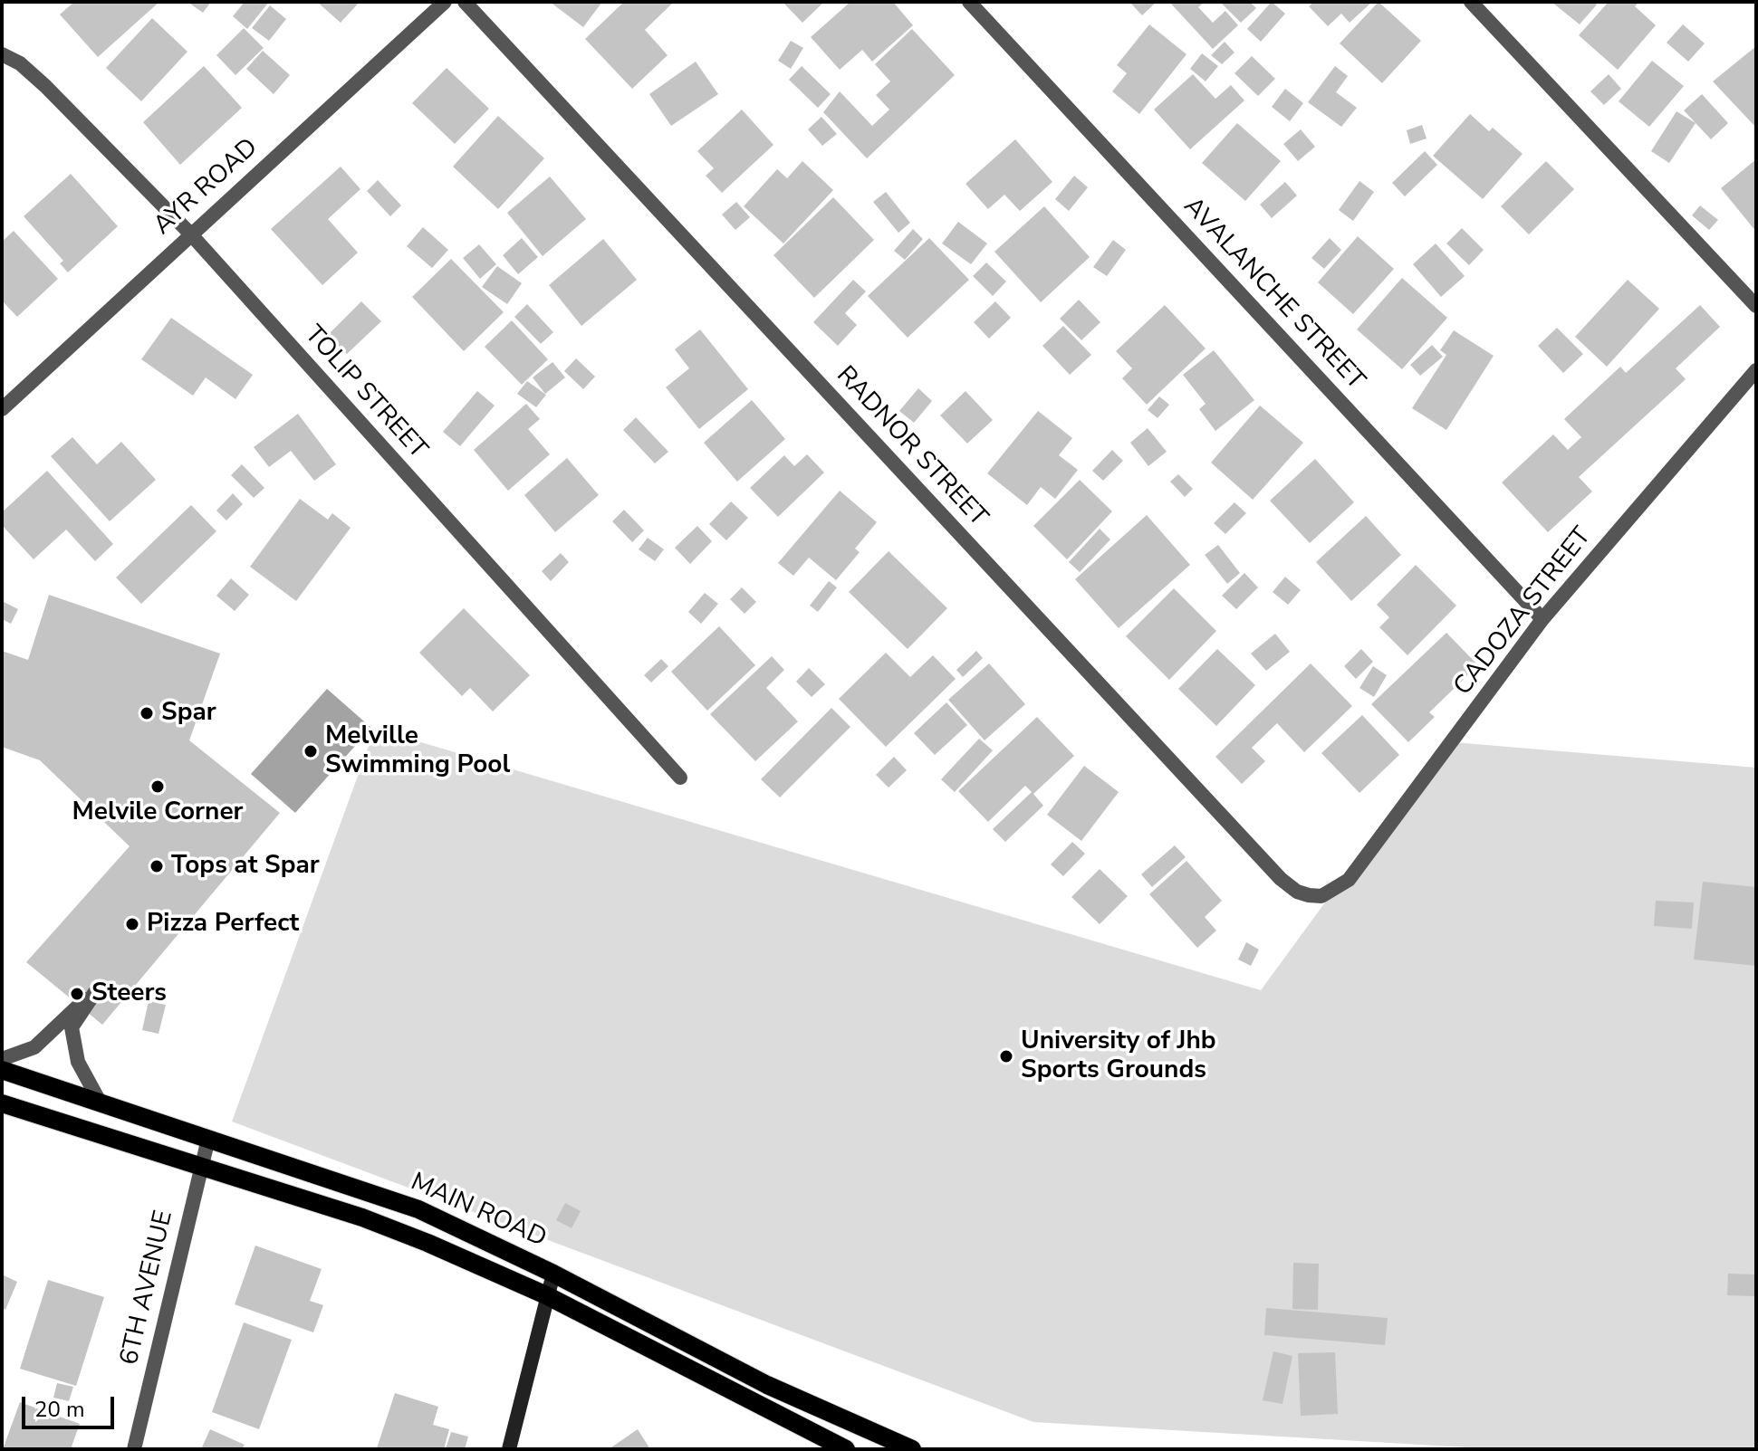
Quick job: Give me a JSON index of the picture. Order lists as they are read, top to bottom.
{
  "streets": {
    "main road": ["MAIN ROAD"],
    "street": [
      "AYR ROAD",
      "AVALANCHE STREET",
      "TOLIP STREET",
      "RADNOR STREET",
      "CADOZA STREET",
      "6TH AVENUE"
    ]
  },
  "crossings": [
    ["AYR ROAD", "TOLIP STREET"],
    ["AVALANCHE STREET", "CADOZA STREET"],
    ["RADNOR STREET", "CADOZA STREET"],
    ["MAIN ROAD", "6TH AVENUE"]
  ],
  "places": [
    "Spar",
    "Melville Swimming Pool",
    "Melvile Corner",
    "Tops at Spar",
    "Pizza Perfect",
    "Steers",
    "University of Jhb Sports Grounds"
  ],
  "scale_bar": "20 m"
}
